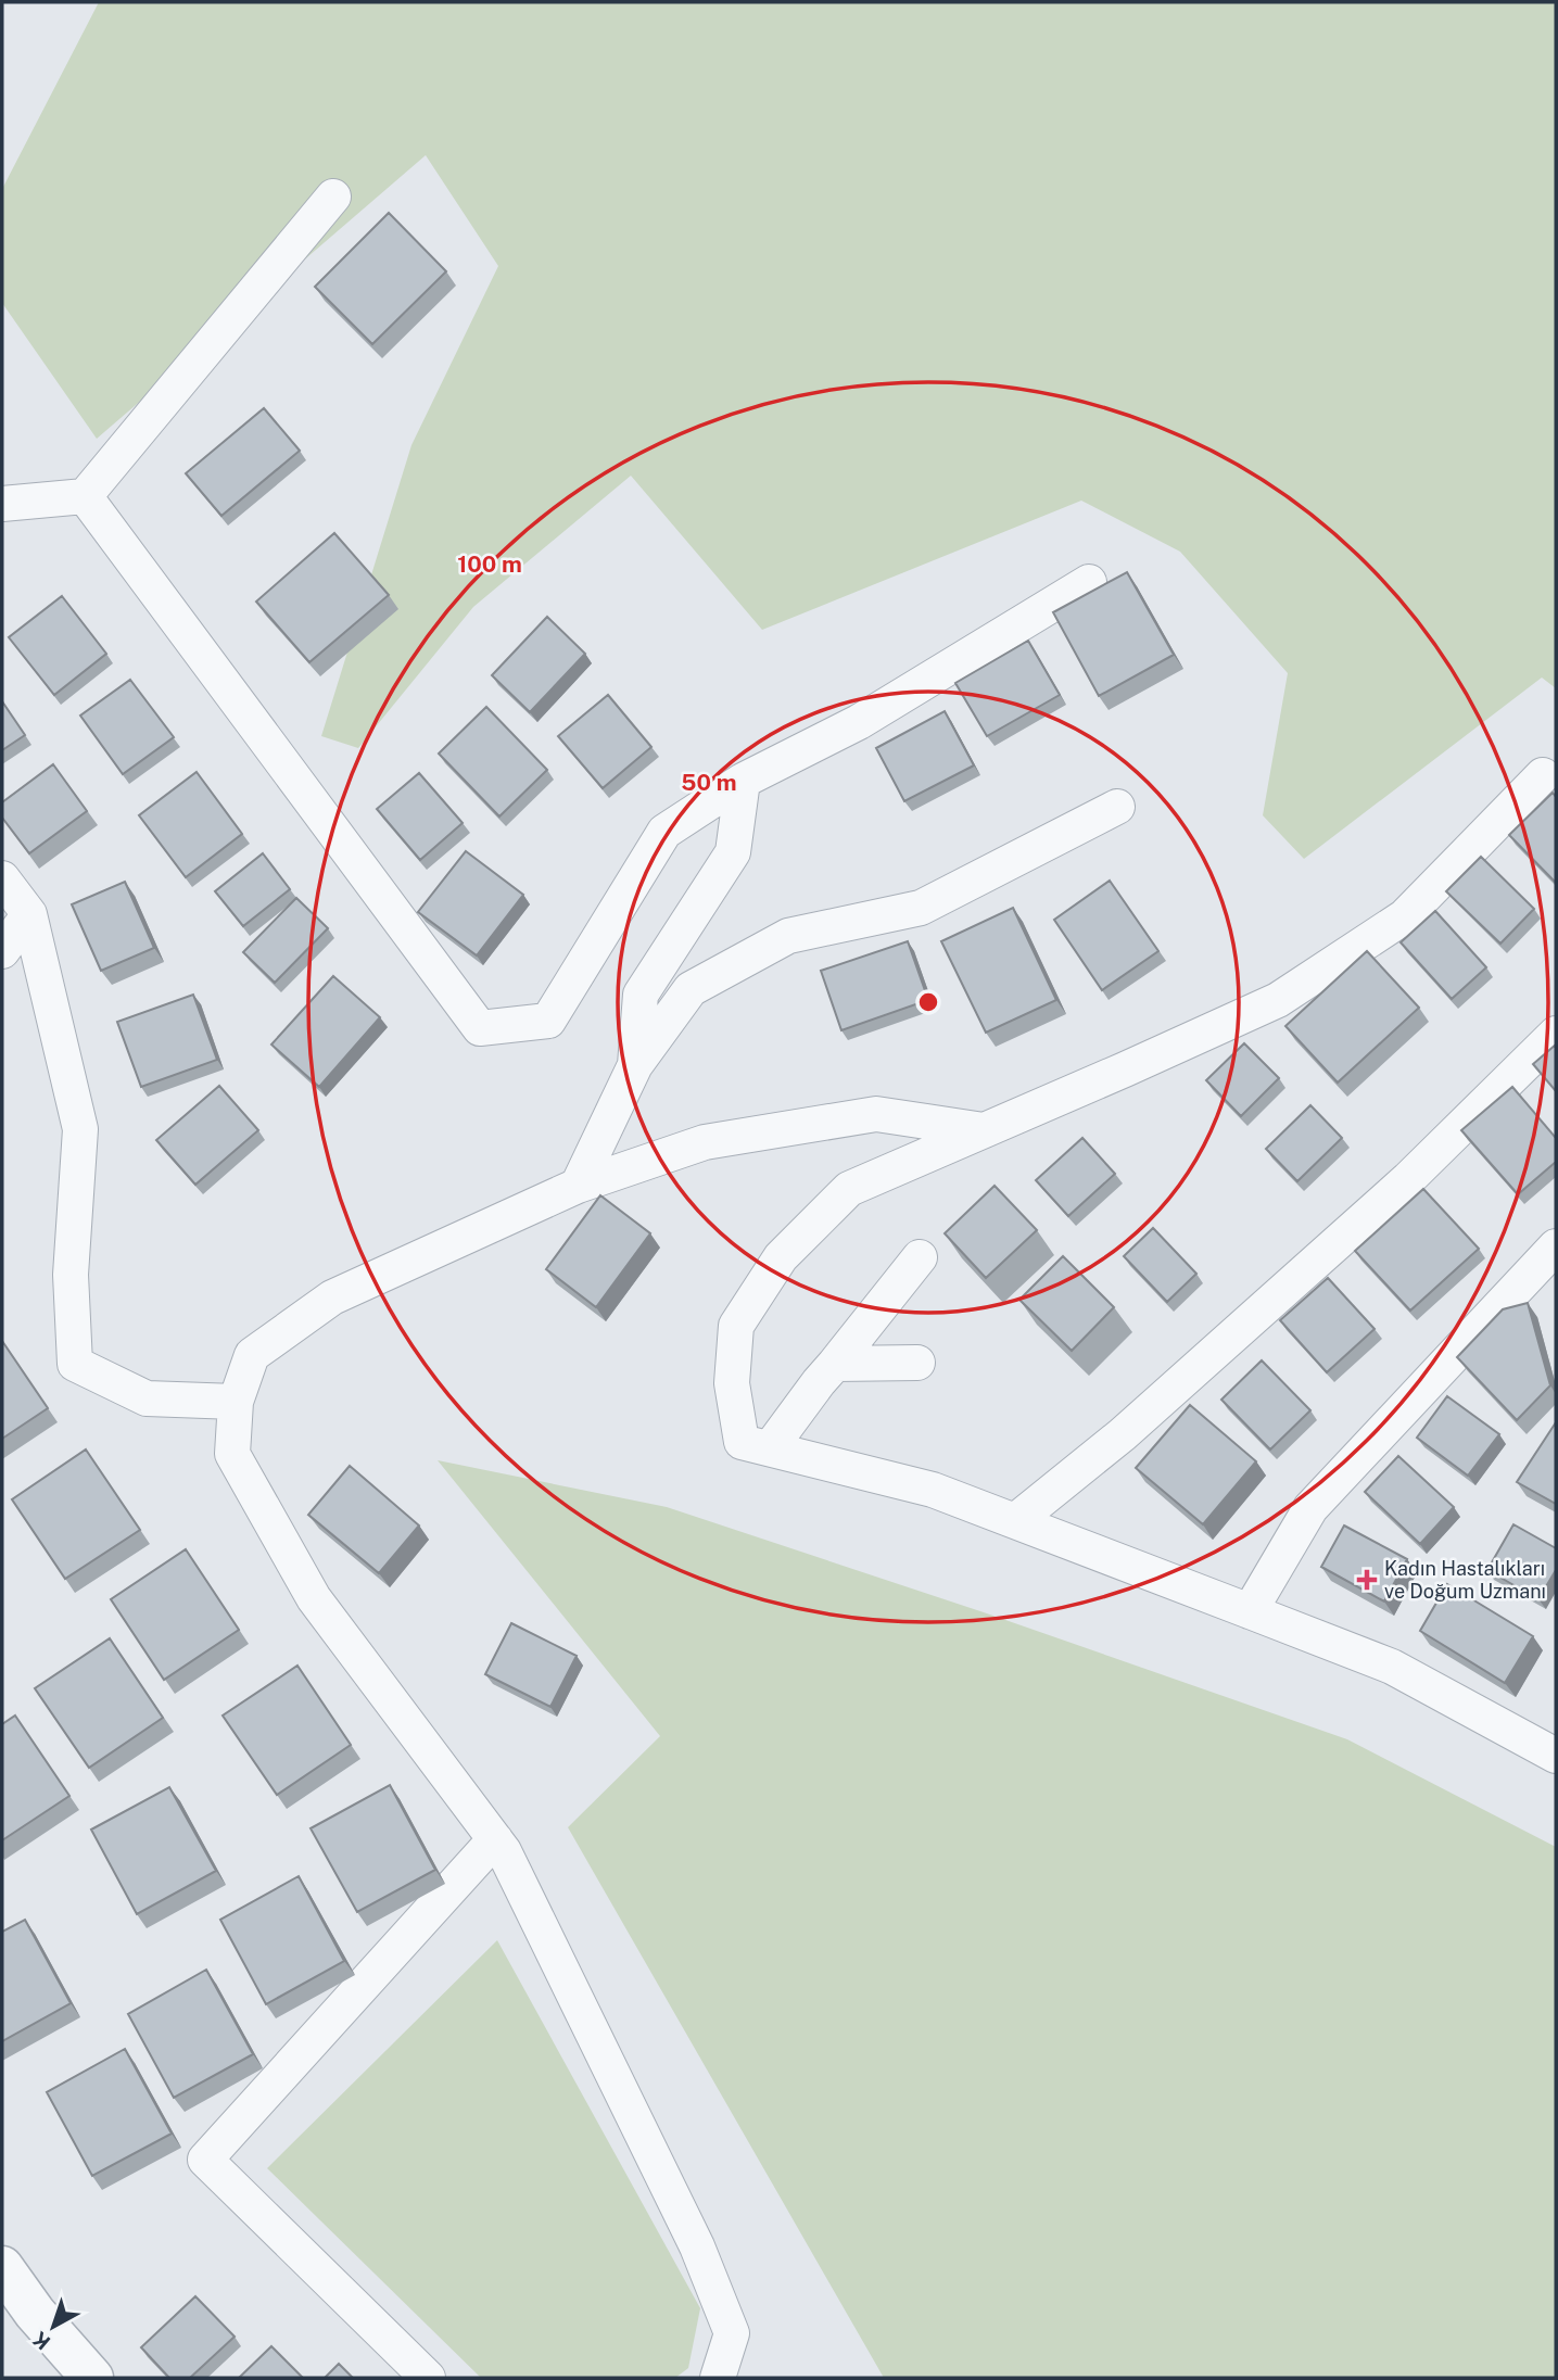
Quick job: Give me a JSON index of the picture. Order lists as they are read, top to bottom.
{
  "places": {
    "health": ["Kadın Hastalıkları ve Doğum Uzmanı"]
  },
  "north": "bottom left",
  "rings": ["100 m", "50 m"]
}
